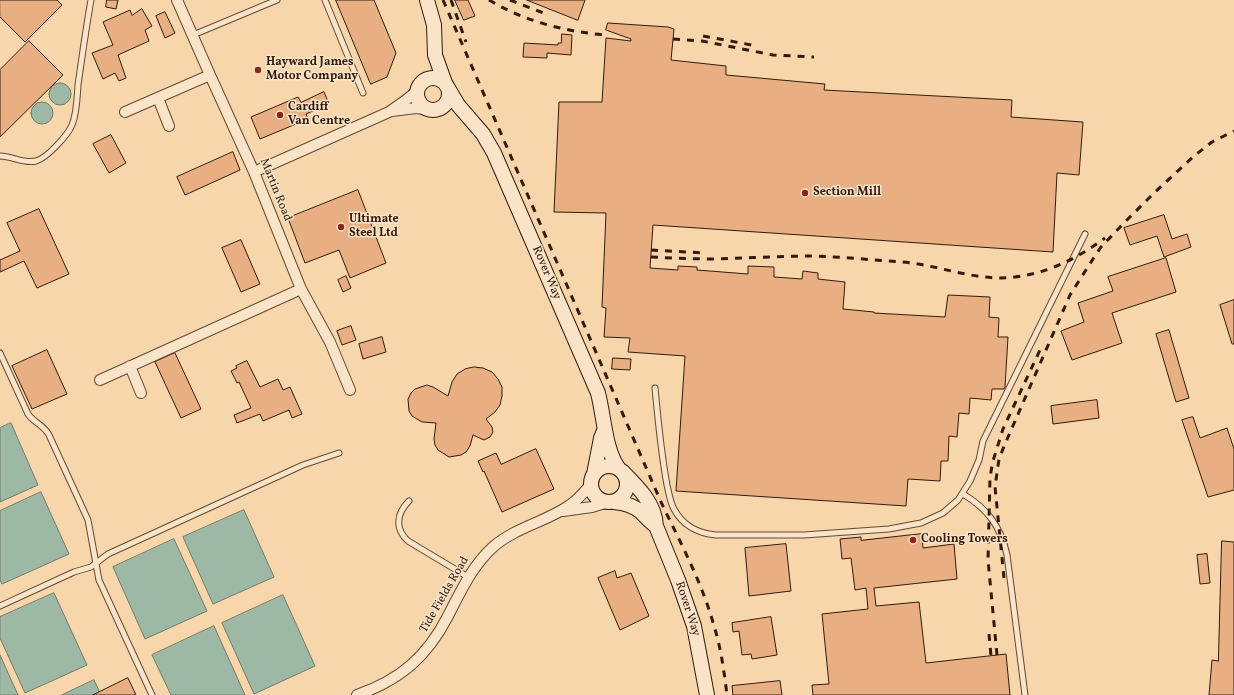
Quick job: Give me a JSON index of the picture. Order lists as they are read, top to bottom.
{
  "streets": {
    "street": ["Martin Road", "Rover Way", "Tide Fields Road"]
  },
  "crossings": [
    ["Rover Way", "Tide Fields Road"]
  ],
  "places": [
    "Hayward James Motor Company",
    "Cardiff Van Centre",
    "Section Mill",
    "Ultimate Steel Ltd",
    "Cooling Towers"
  ]
}
